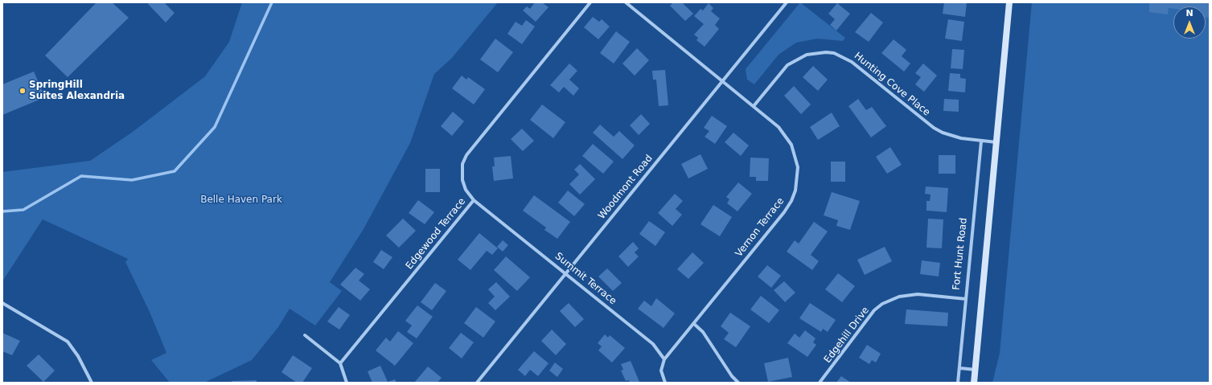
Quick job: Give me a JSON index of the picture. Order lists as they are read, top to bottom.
{
  "streets": {
    "street": [
      "Hunting Cove Place",
      "Woodmont Road",
      "Vernon Terrace",
      "Edgewood Terrace",
      "Fort Hunt Road",
      "Summit Terrace",
      "Edgehill Drive"
    ]
  },
  "crossings": [
    ["Hunting Cove Place", "Vernon Terrace"],
    ["Hunting Cove Place", "Fort Hunt Road"],
    ["Woodmont Road", "Vernon Terrace"],
    ["Woodmont Road", "Summit Terrace"],
    ["Vernon Terrace", "Summit Terrace"],
    ["Edgewood Terrace", "Summit Terrace"],
    ["Fort Hunt Road", "Edgehill Drive"]
  ],
  "parks": ["Belle Haven Park"],
  "places": ["SpringHill Suites Alexandria"],
  "north": "top"
}
